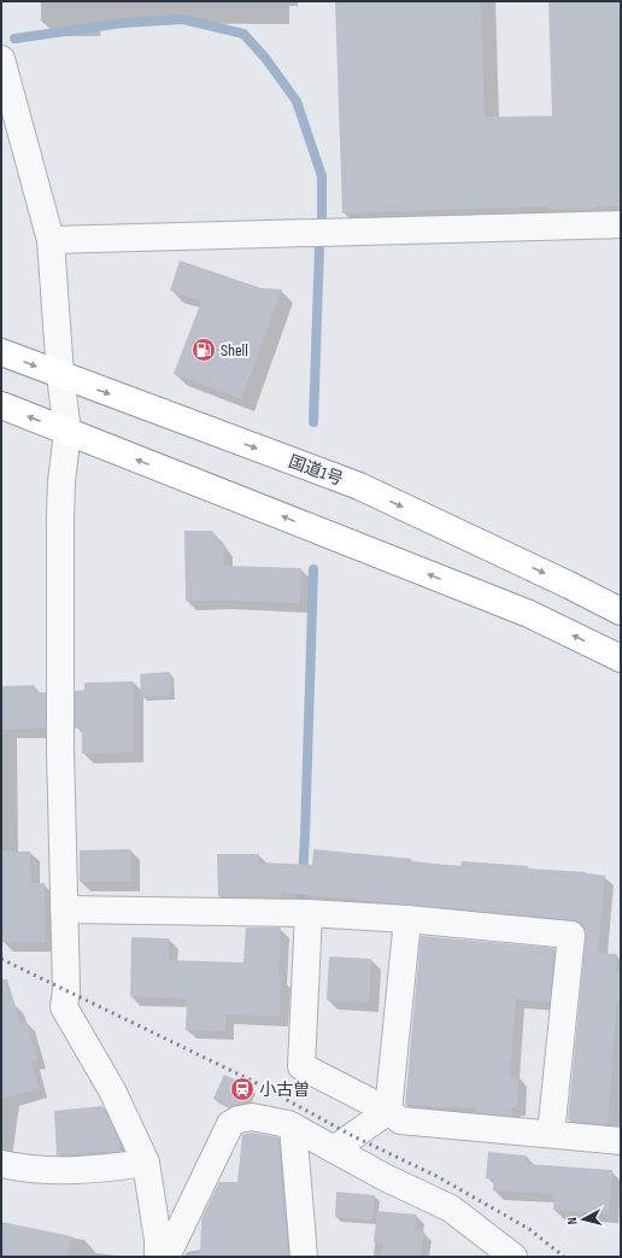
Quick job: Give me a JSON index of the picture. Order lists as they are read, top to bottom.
{
  "streets": {
    "highway": ["国道1号"]
  },
  "places": {
    "fuel station": ["Shell"],
    "station": ["小古曽"]
  },
  "north": "left"
}
